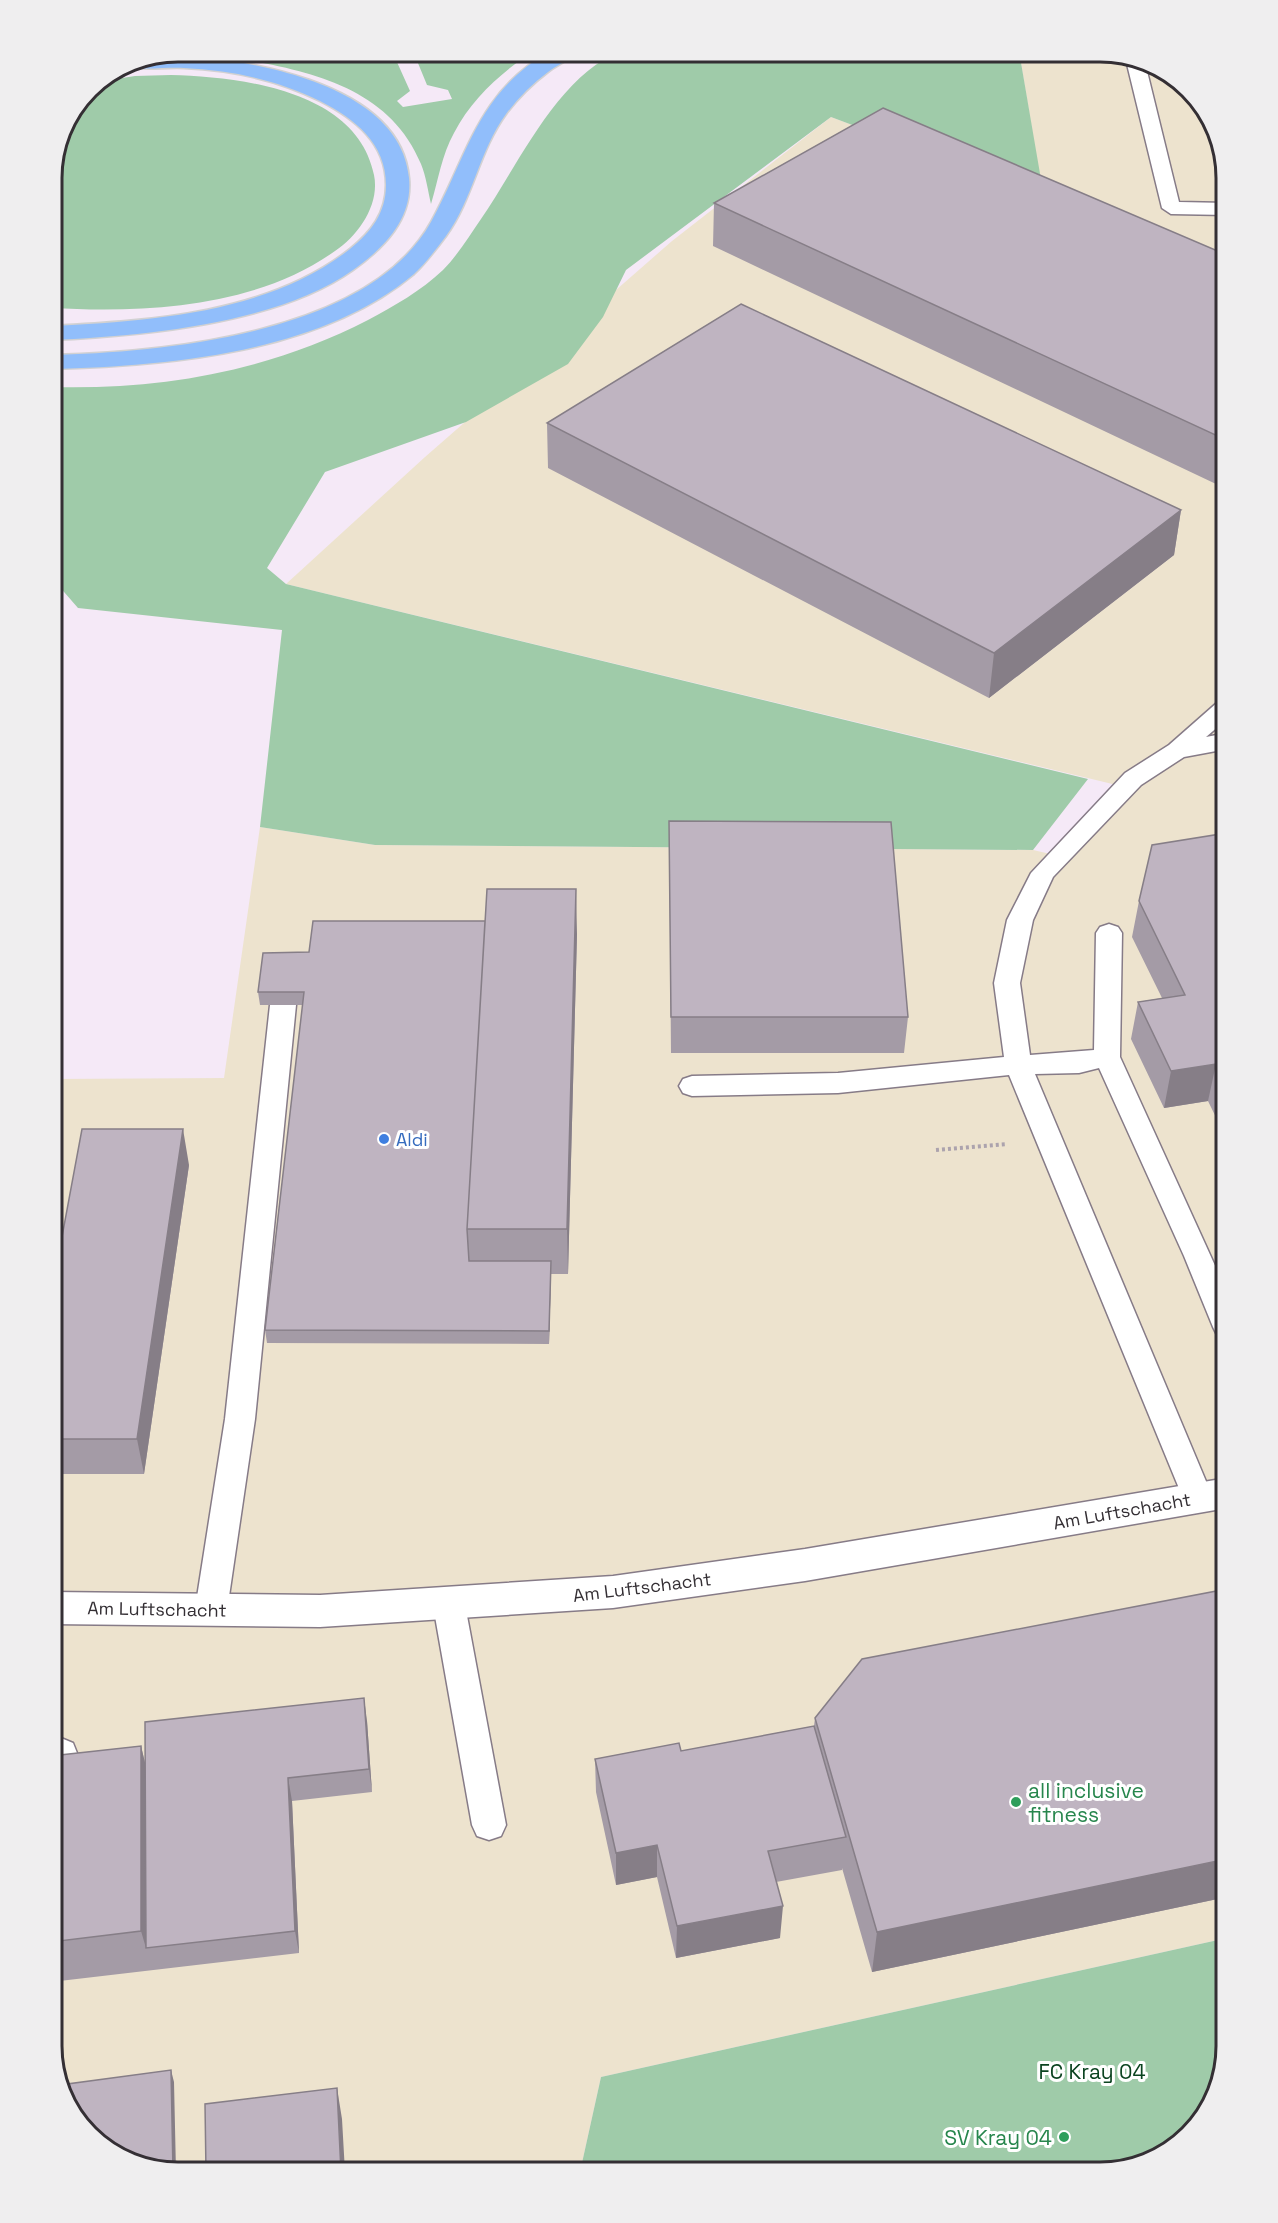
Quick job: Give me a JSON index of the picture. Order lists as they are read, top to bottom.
{
  "streets": {
    "street": ["Am Luftschacht"]
  },
  "parks": ["FC Kray 04"],
  "places": ["Aldi", "all inclusive fitness", "SV Kray 04"]
}
